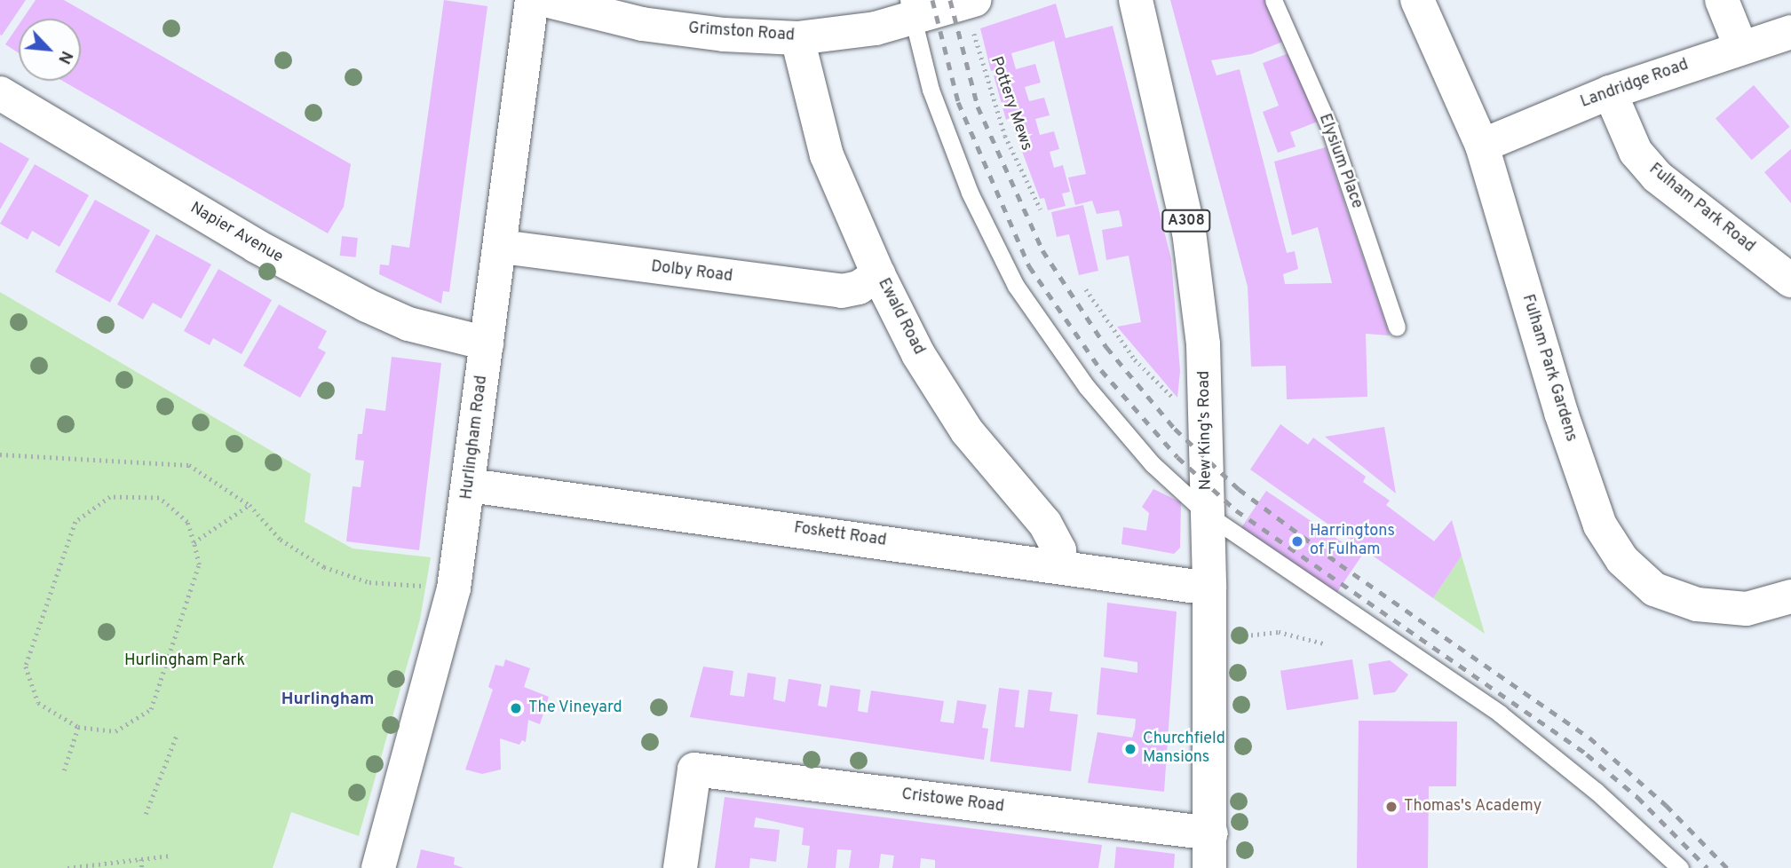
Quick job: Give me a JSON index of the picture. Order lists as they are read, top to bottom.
{
  "streets": {
    "street": [
      "Grimston Road",
      "Landridge Road",
      "Fulham Park Road",
      "A308",
      "Napier Avenue",
      "Dolby Road",
      "Ewald Road",
      "Fulham Park Gardens",
      "New King's Road",
      "Hurlingham Road",
      "Foskett Road",
      "Cristowe Road"
    ],
    "lane": ["Elysium Place"],
    "path": ["Pottery Mews"]
  },
  "crossings": [
    ["Grimston Road", "Pottery Mews"],
    ["Grimston Road", "Ewald Road"],
    ["Landridge Road", "Fulham Park Road"],
    ["Landridge Road", "Fulham Park Gardens"],
    ["Napier Avenue", "Hurlingham Road"],
    ["Dolby Road", "Ewald Road"],
    ["Dolby Road", "Hurlingham Road"],
    ["Ewald Road", "Foskett Road"],
    ["New King's Road", "Foskett Road"],
    ["New King's Road", "Cristowe Road"],
    ["Hurlingham Road", "Foskett Road"]
  ],
  "districts": ["Hurlingham"],
  "parks": ["Hurlingham Park"],
  "places": [
    "Harringtons of Fulham",
    "The Vineyard",
    "Churchfield Mansions",
    "Thomas's Academy"
  ],
  "north": "bottom right"
}
